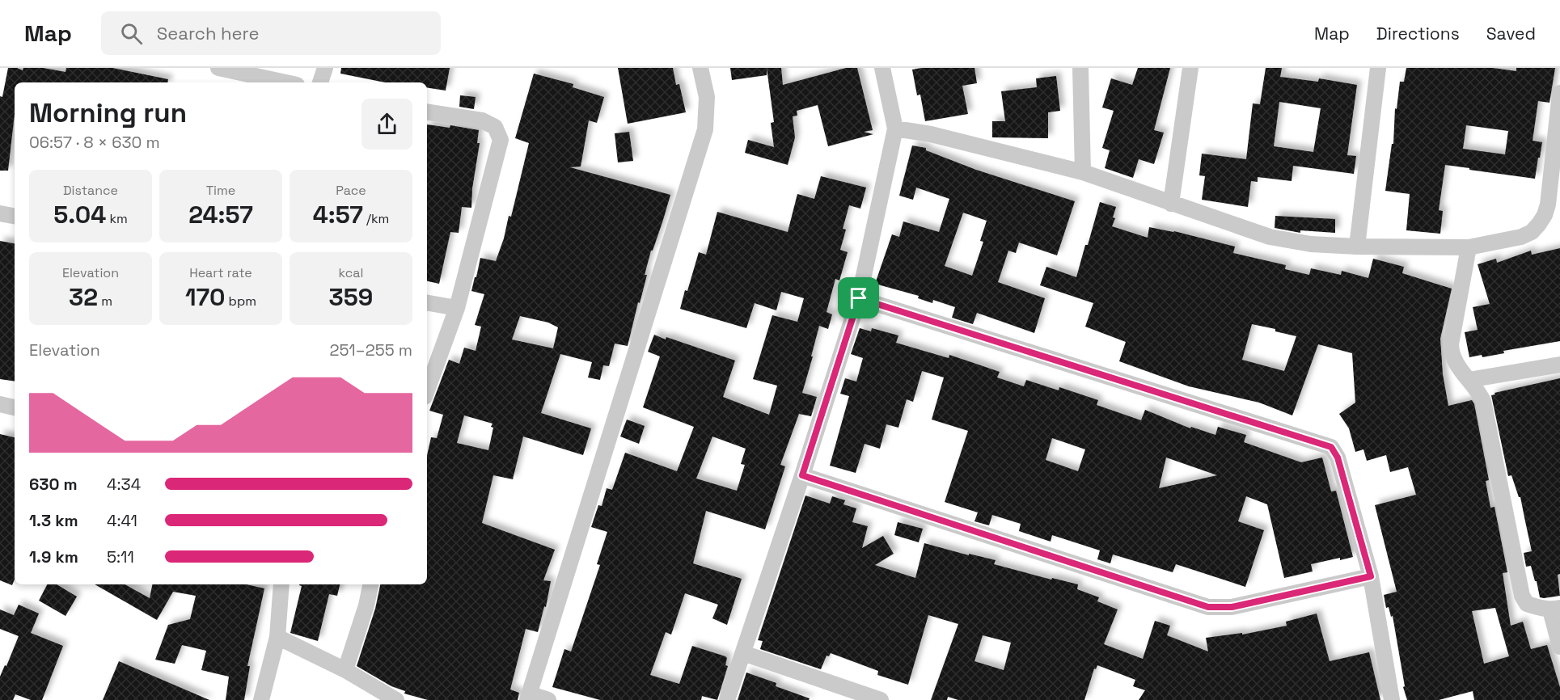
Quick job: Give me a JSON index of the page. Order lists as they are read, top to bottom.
{
  "page": {
    "header": "Map",
    "search": "Search here",
    "nav": ["Map", "Directions", "Saved"],
    "heading": ["Morning run", "06:57 · 8 × 630 m"],
    "stats": [
      ["Distance", "5.04 km"],
      ["Time", "24:57"],
      ["Pace", "4:57 /km"],
      ["Elevation", "32 m"],
      ["Heart rate", "170 bpm"],
      ["kcal", "359"]
    ],
    "chart": ["Elevation", "251–255 m"],
    "list": [
      {
        "name": "630 m",
        "note": "4:34"
      },
      {
        "name": "1.3 km",
        "note": "4:41"
      },
      {
        "name": "1.9 km",
        "note": "5:11"
      }
    ]
  }
}
